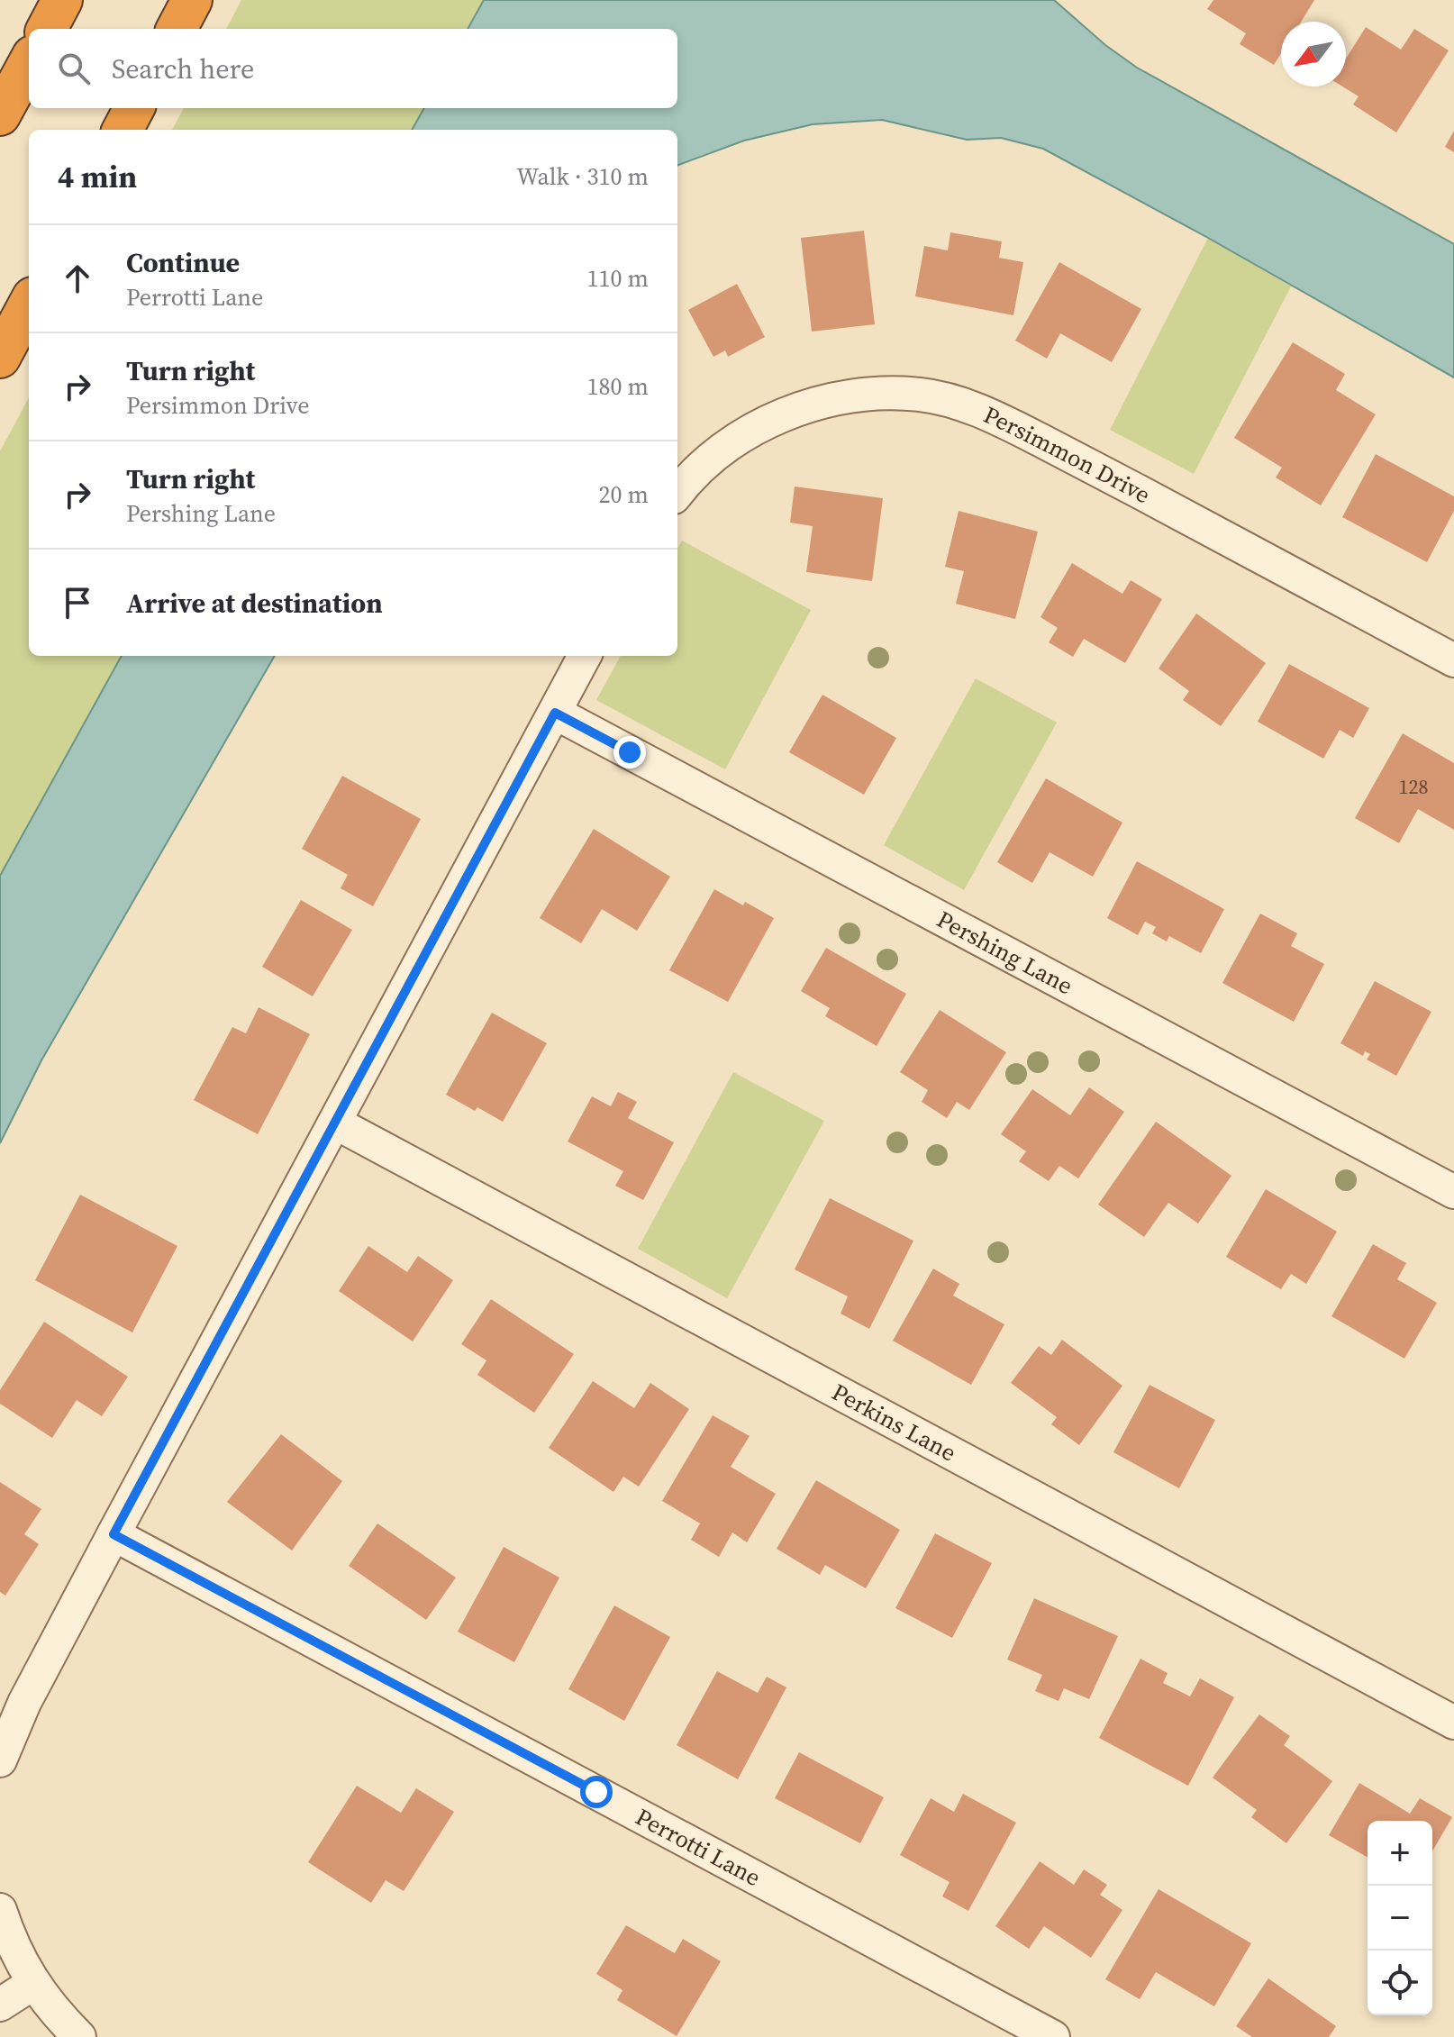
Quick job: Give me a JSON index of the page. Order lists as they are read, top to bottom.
{
  "streets": {
    "street": [
      "Persimmon Drive",
      "Pershing Lane",
      "Perkins Lane",
      "Perrotti Lane"
    ]
  },
  "house_numbers": ["128"],
  "north": "bottom left",
  "page": {
    "search": "Search here",
    "heading": ["4 min", "Walk · 310 m"],
    "list": [
      ["Continue", "Perrotti Lane", "110 m"],
      ["Turn right", "Persimmon Drive", "180 m"],
      ["Turn right", "Pershing Lane", "20 m"],
      "Arrive at destination"
    ],
    "map_buttons": ["+", "−"]
  }
}
